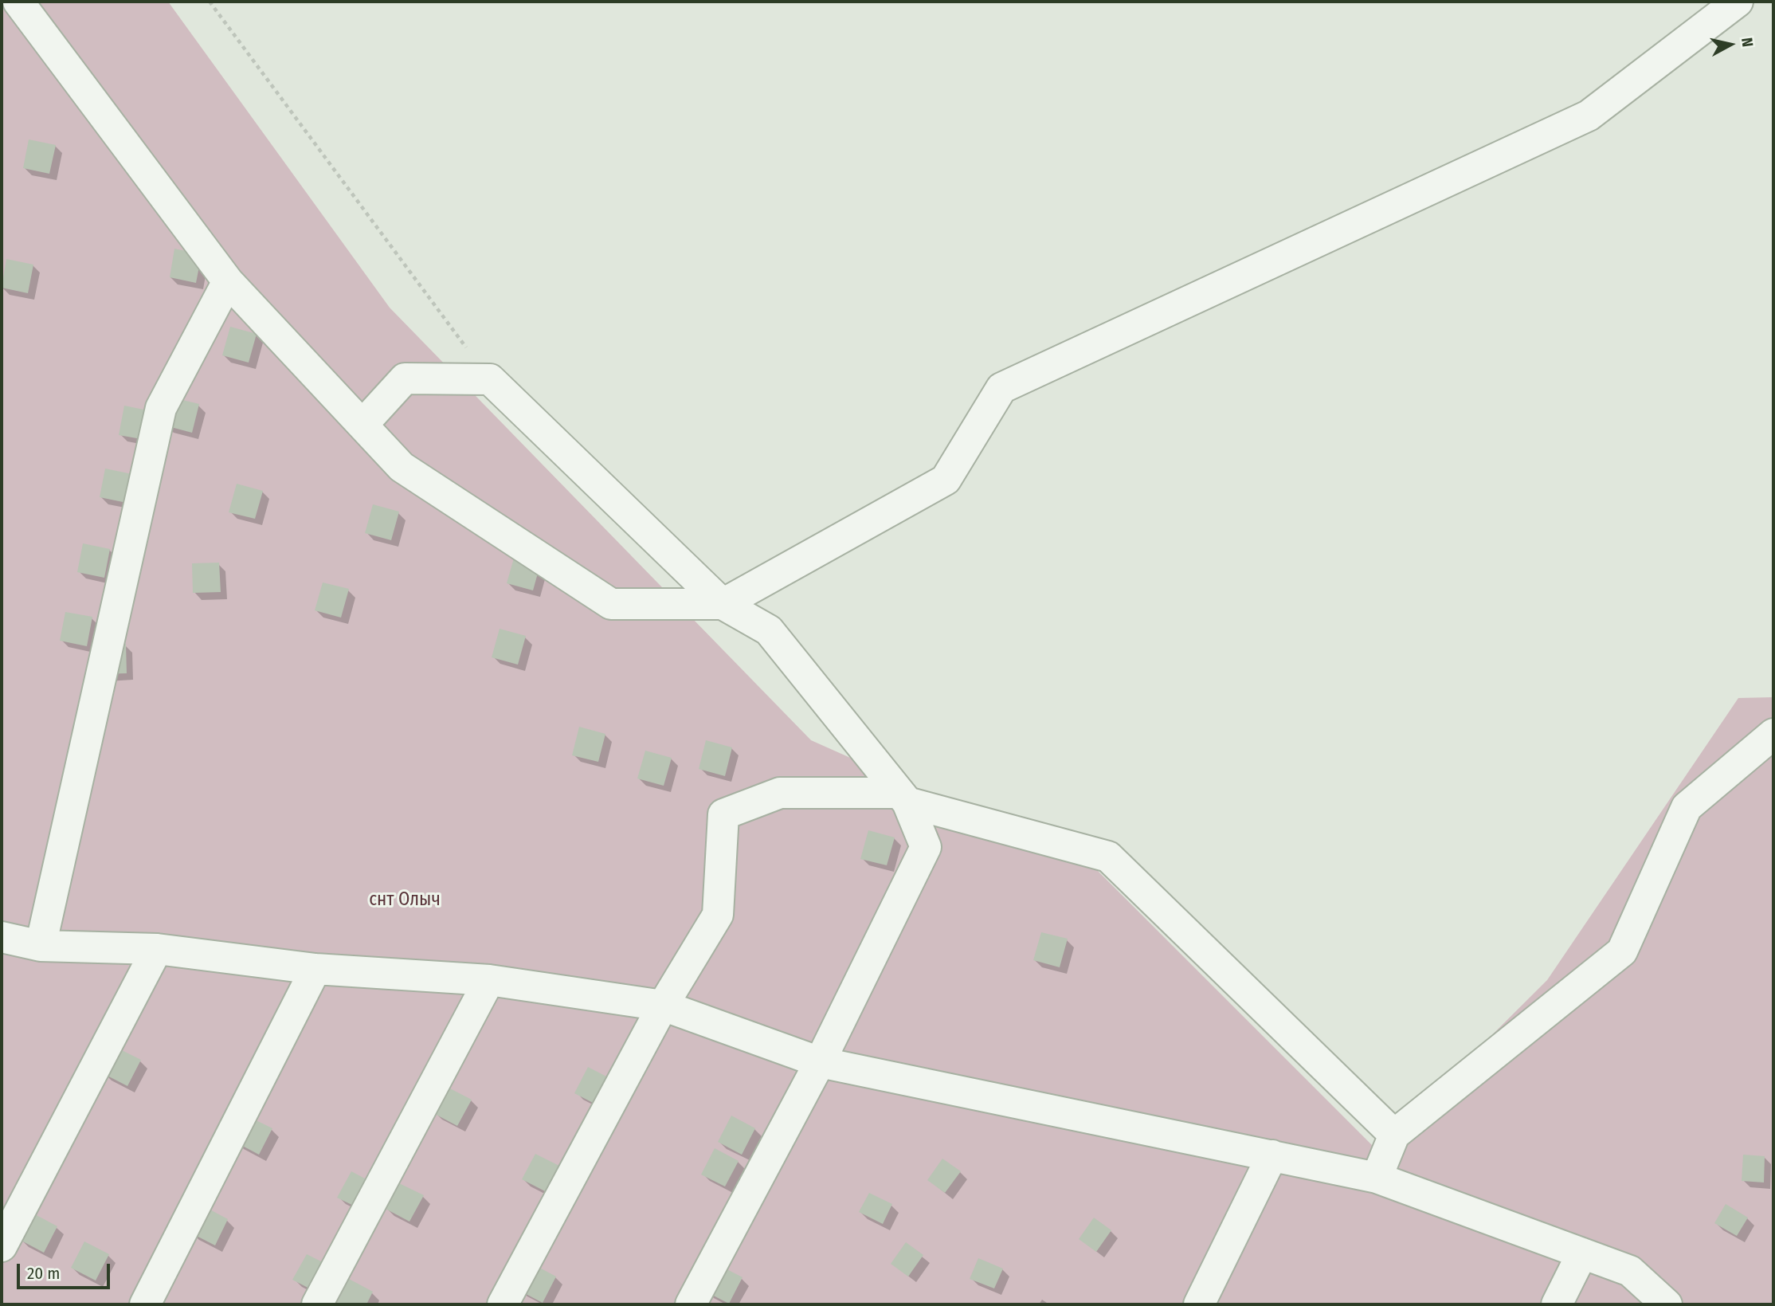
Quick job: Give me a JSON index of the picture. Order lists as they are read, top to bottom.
{
  "parks": ["снт Олыч"],
  "scale_bar": "20 m",
  "north": "right"
}
